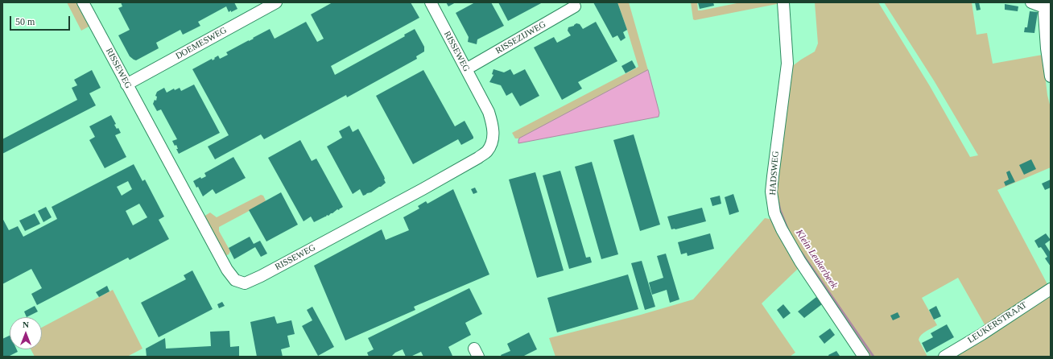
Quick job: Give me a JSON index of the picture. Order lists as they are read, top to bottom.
{
  "streets": {
    "street": [
      "RISSEZIJWEG",
      "DOEMESWEG",
      "RISSEWEG",
      "HADSWEG",
      "LEUKERSTRAAT"
    ]
  },
  "crossings": [
    ["RISSEZIJWEG", "RISSEWEG"],
    ["DOEMESWEG", "RISSEWEG"]
  ],
  "water": ["Klein Leukerbeek"],
  "scale_bar": "50 m",
  "north": "top"
}
